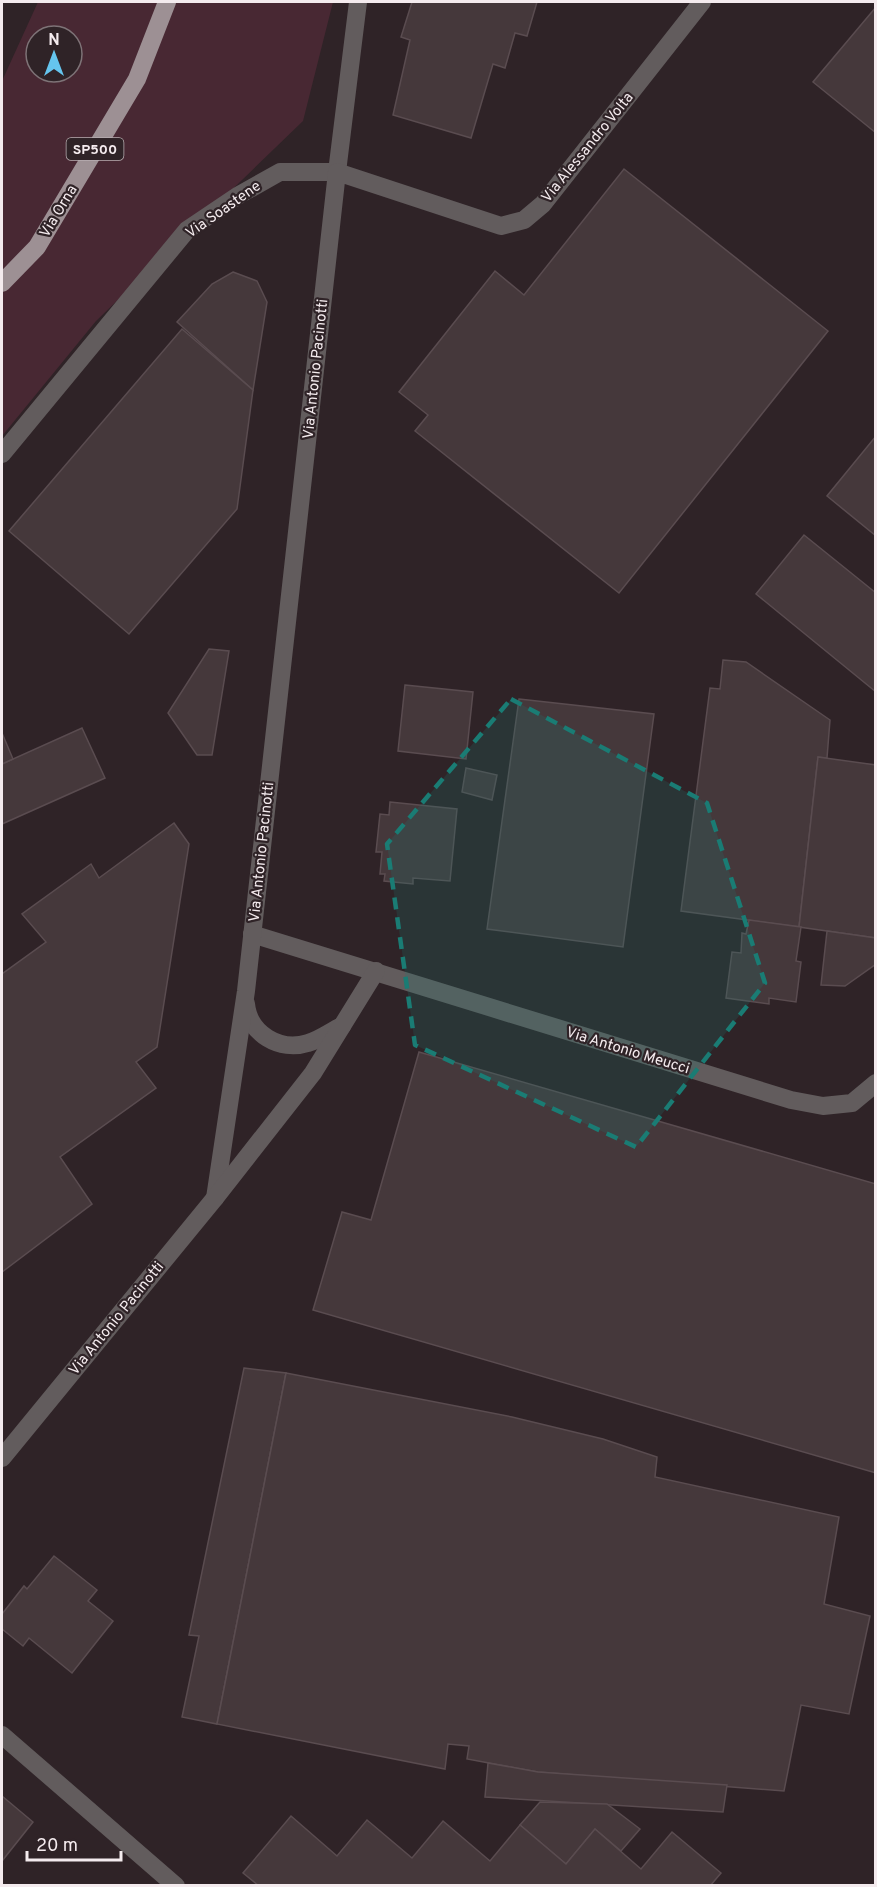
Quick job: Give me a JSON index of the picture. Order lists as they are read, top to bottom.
{
  "streets": {
    "main road": ["SP500", "Via Orna"],
    "street": [
      "Via Alessandro Volta",
      "Via Soastene",
      "Via Antonio Pacinotti",
      "Via Antonio Meucci"
    ]
  },
  "crossings": [
    ["Via Alessandro Volta", "Via Soastene"],
    ["Via Alessandro Volta", "Via Antonio Pacinotti"],
    ["Via Soastene", "Via Antonio Pacinotti"],
    ["Via Antonio Pacinotti", "Via Antonio Meucci"]
  ],
  "scale_bar": "20 m",
  "north": "top"
}
